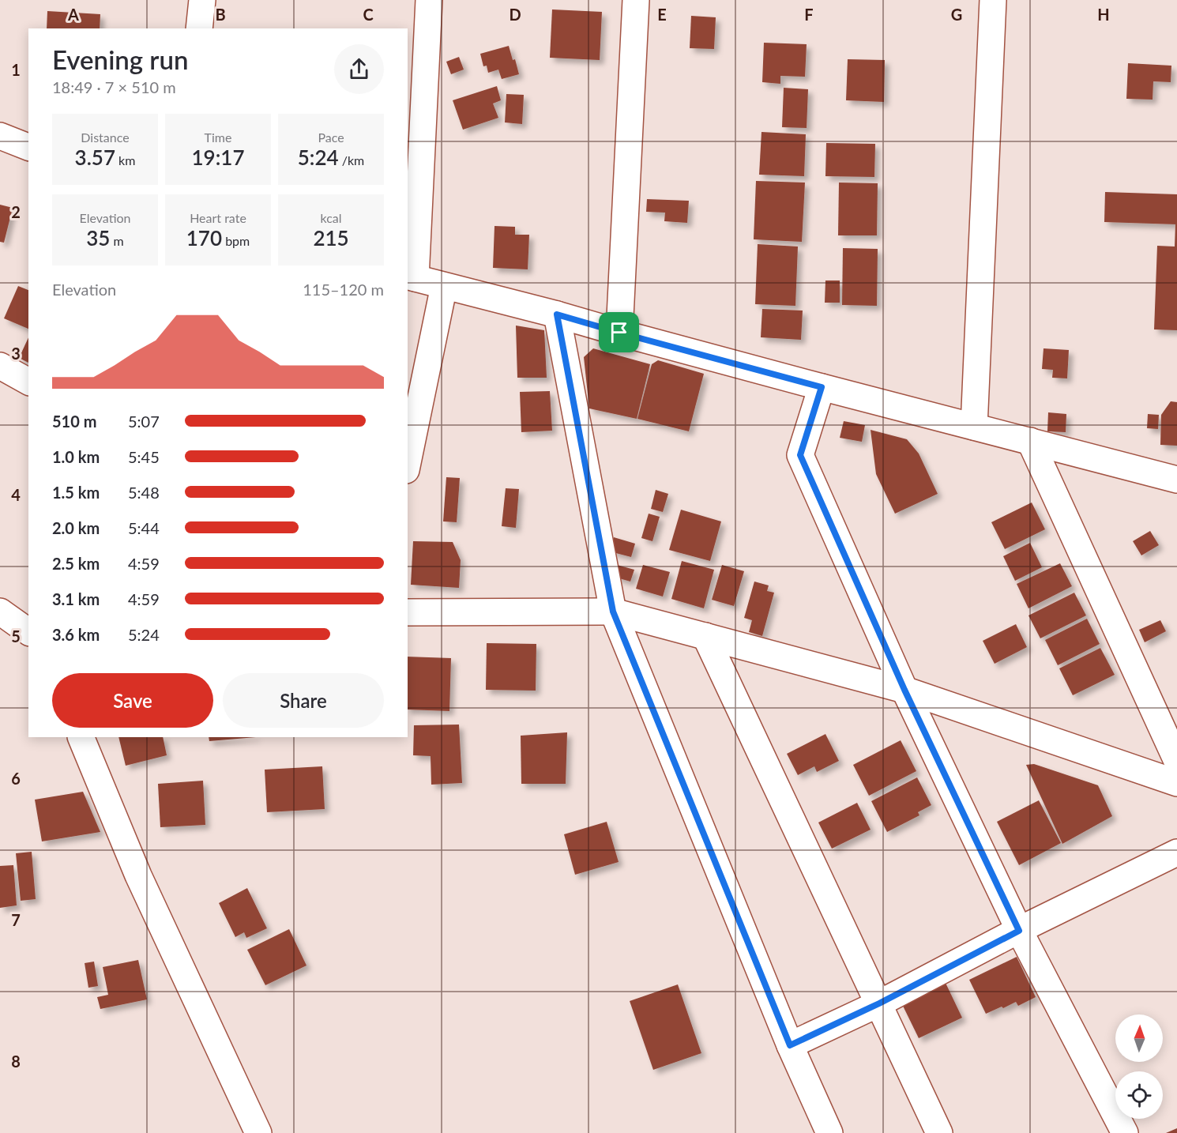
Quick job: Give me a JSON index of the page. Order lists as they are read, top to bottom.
{
  "north": "top",
  "page": {
    "heading": ["Evening run", "18:49 · 7 × 510 m"],
    "stats": [
      ["Distance", "3.57 km"],
      ["Time", "19:17"],
      ["Pace", "5:24 /km"],
      ["Elevation", "35 m"],
      ["Heart rate", "170 bpm"],
      ["kcal", "215"]
    ],
    "chart": ["Elevation", "115–120 m"],
    "list": [
      {
        "name": "510 m",
        "note": "5:07"
      },
      {
        "name": "1.0 km",
        "note": "5:45"
      },
      {
        "name": "1.5 km",
        "note": "5:48"
      },
      {
        "name": "2.0 km",
        "note": "5:44"
      },
      {
        "name": "2.5 km",
        "note": "4:59"
      },
      {
        "name": "3.1 km",
        "note": "4:59"
      },
      {
        "name": "3.6 km",
        "note": "5:24"
      }
    ],
    "buttons": ["Save", "Share"]
  },
  "grid": {
    "columns": [
      "A",
      "B",
      "C",
      "D",
      "E",
      "F",
      "G",
      "H"
    ],
    "rows": [
      "1",
      "2",
      "3",
      "4",
      "5",
      "6",
      "7",
      "8"
    ]
  }
}
